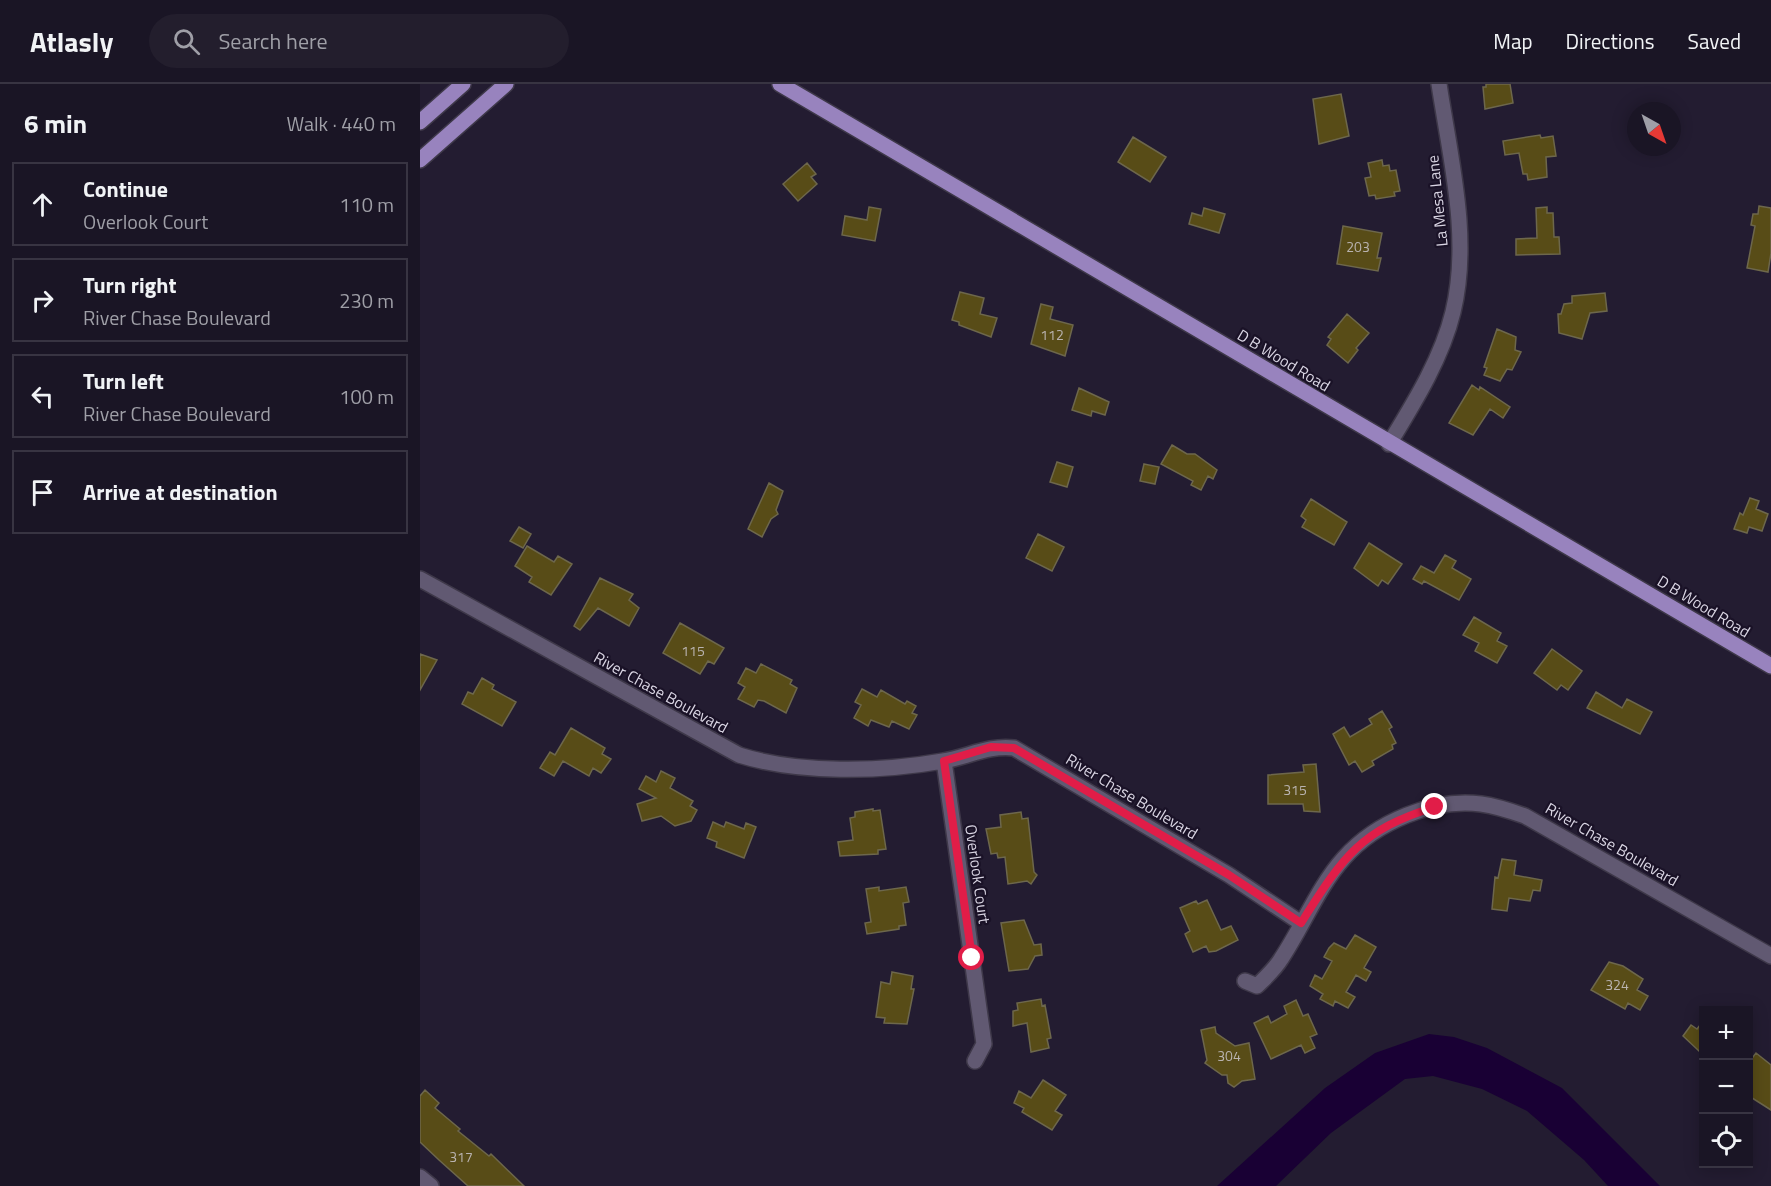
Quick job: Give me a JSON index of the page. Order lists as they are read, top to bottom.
{
  "streets": {
    "main road": ["D B Wood Road"],
    "street": ["La Mesa Lane", "River Chase Boulevard", "Overlook Court"]
  },
  "crossings": [
    ["La Mesa Lane", "D B Wood Road"],
    ["River Chase Boulevard", "Overlook Court"]
  ],
  "house_numbers": [
    "203",
    "112",
    "115",
    "315",
    "324",
    "304",
    "317"
  ],
  "north": "bottom right",
  "page": {
    "header": "Atlasly",
    "search": "Search here",
    "nav": ["Map", "Directions", "Saved"],
    "heading": ["6 min", "Walk · 440 m"],
    "list": [
      ["Continue", "Overlook Court", "110 m"],
      ["Turn right", "River Chase Boulevard", "230 m"],
      ["Turn left", "River Chase Boulevard", "100 m"],
      "Arrive at destination"
    ],
    "map_buttons": ["+", "−"]
  }
}
